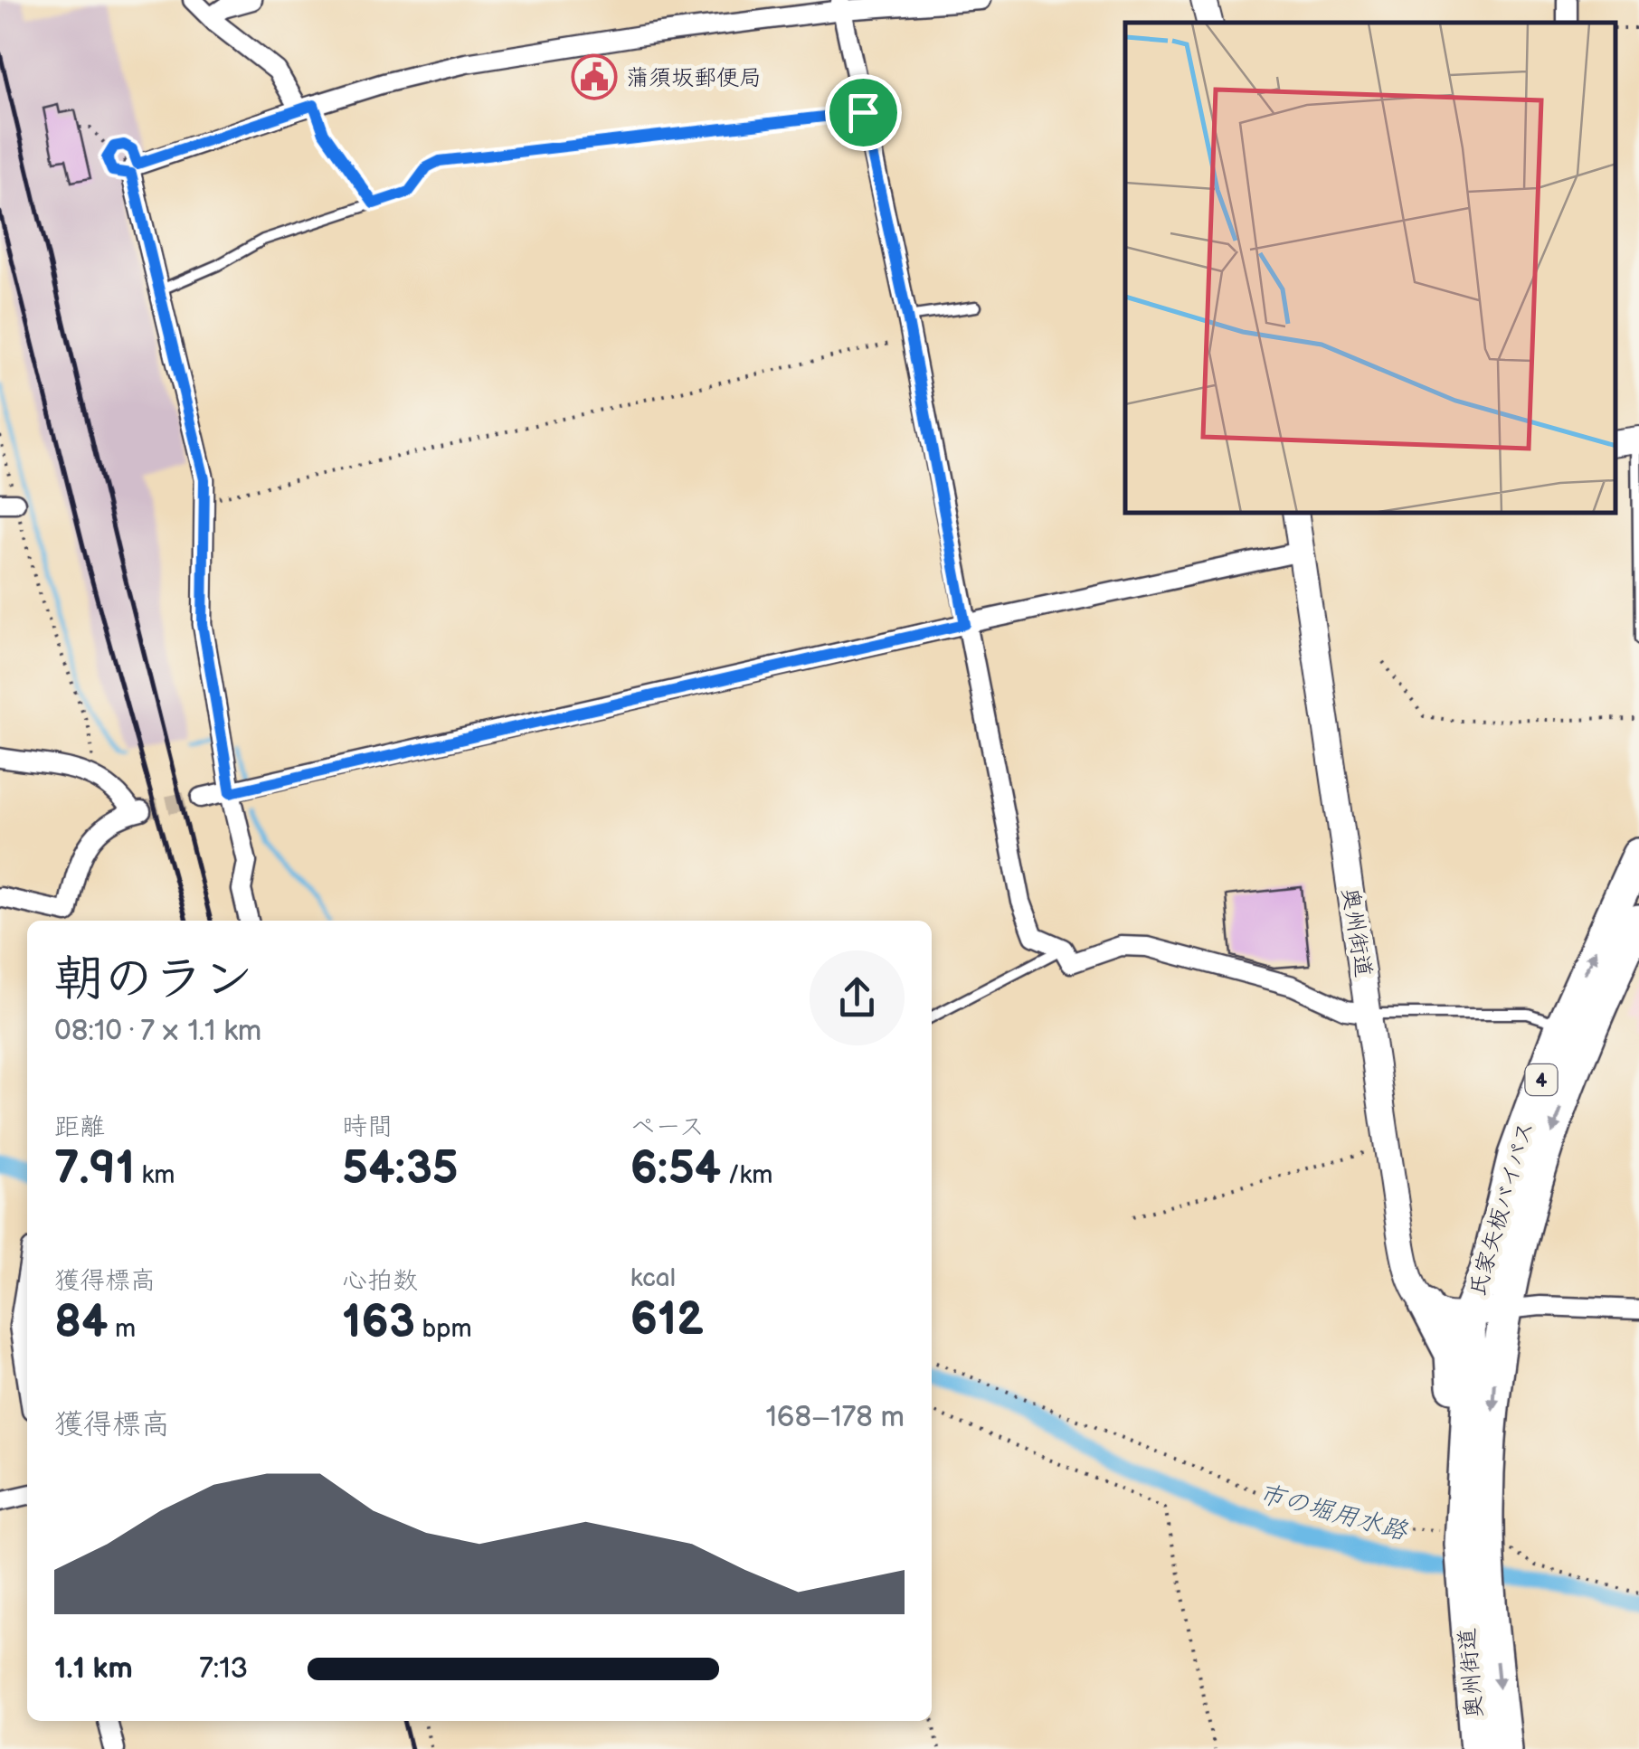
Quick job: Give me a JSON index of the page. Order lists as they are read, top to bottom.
{
  "streets": {
    "highway": ["奥州街道", "4", "氏家矢板バイパス"]
  },
  "crossings": [
    ["奥州街道", "4"],
    ["4", "氏家矢板バイパス"]
  ],
  "water": ["市の堀用水路"],
  "places": {
    "public building": ["蒲須坂郵便局"]
  },
  "page": {
    "heading": ["朝のラン", "08:10 · 7 × 1.1 km"],
    "stats": [
      ["距離", "7.91 km"],
      ["時間", "54:35"],
      ["ペース", "6:54 /km"],
      ["獲得標高", "84 m"],
      ["心拍数", "163 bpm"],
      ["kcal", "612"]
    ],
    "chart": ["獲得標高", "168–178 m"],
    "list": [
      {
        "name": "1.1 km",
        "note": "7:13"
      }
    ]
  }
}
